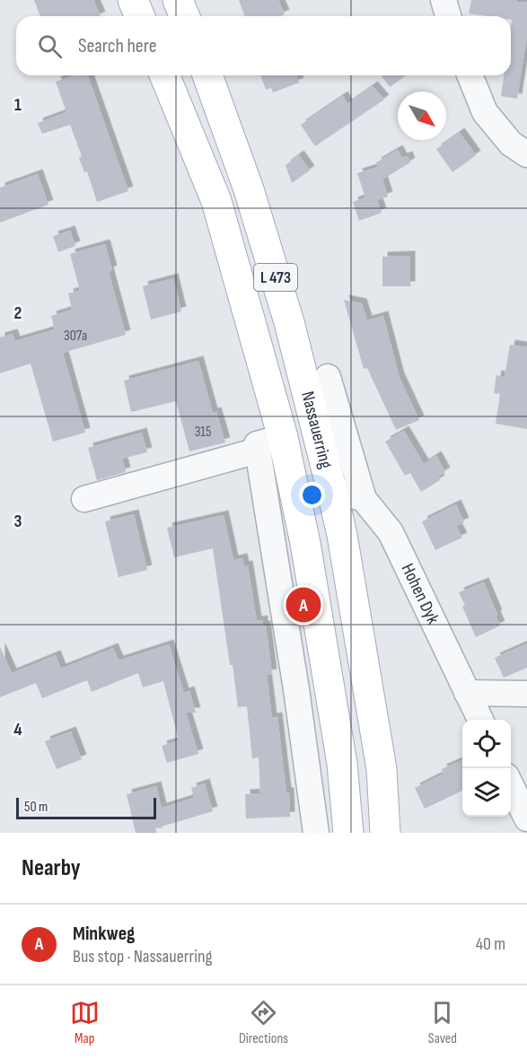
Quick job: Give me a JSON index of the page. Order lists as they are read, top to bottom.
{
  "streets": {
    "main road": ["L 473", "Nassauerring"],
    "street": ["Hohen Dyk"]
  },
  "house_numbers": ["307a", "315"],
  "scale_bar": "50 m",
  "north": "bottom right",
  "page": {
    "search": "Search here",
    "pins": "A",
    "scale": "50 m",
    "heading": "Nearby",
    "list": [
      {
        "mark": "A",
        "name": "Minkweg",
        "note": "Bus stop · Nassauerring",
        "value": "40 m"
      }
    ],
    "nav": ["Map", "Directions", "Saved"]
  },
  "grid": {
    "rows": [
      "1",
      "2",
      "3",
      "4"
    ]
  }
}
